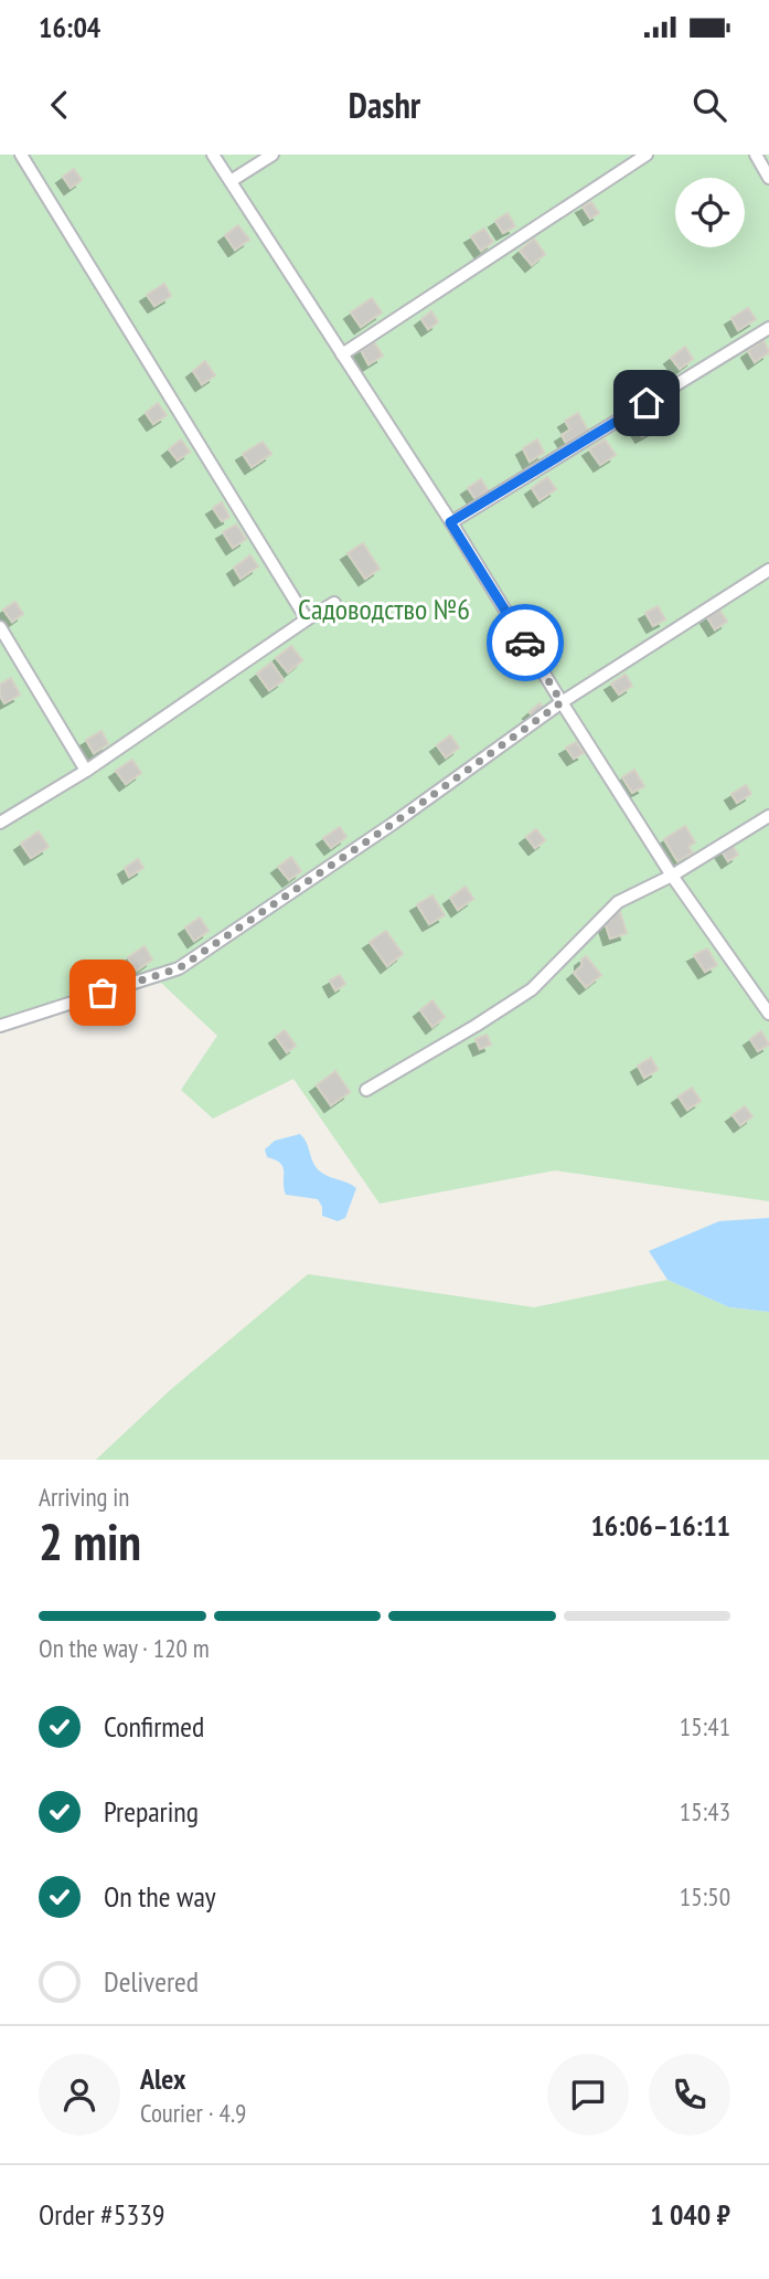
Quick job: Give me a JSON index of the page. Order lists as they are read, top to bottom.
{
  "parks": ["Садоводство №6"],
  "page": {
    "status": "16:04",
    "header": "Dashr",
    "heading": ["2 min", "Arriving in", "16:06–16:11"],
    "panel": [
      "Alex",
      "Courier · 4.9",
      "Order #5339",
      "1 040 ₽"
    ],
    "bar": "On the way · 120 m",
    "list": [
      ["Confirmed", "15:41"],
      ["Preparing", "15:43"],
      ["On the way", "15:50"],
      "Delivered"
    ]
  }
}
